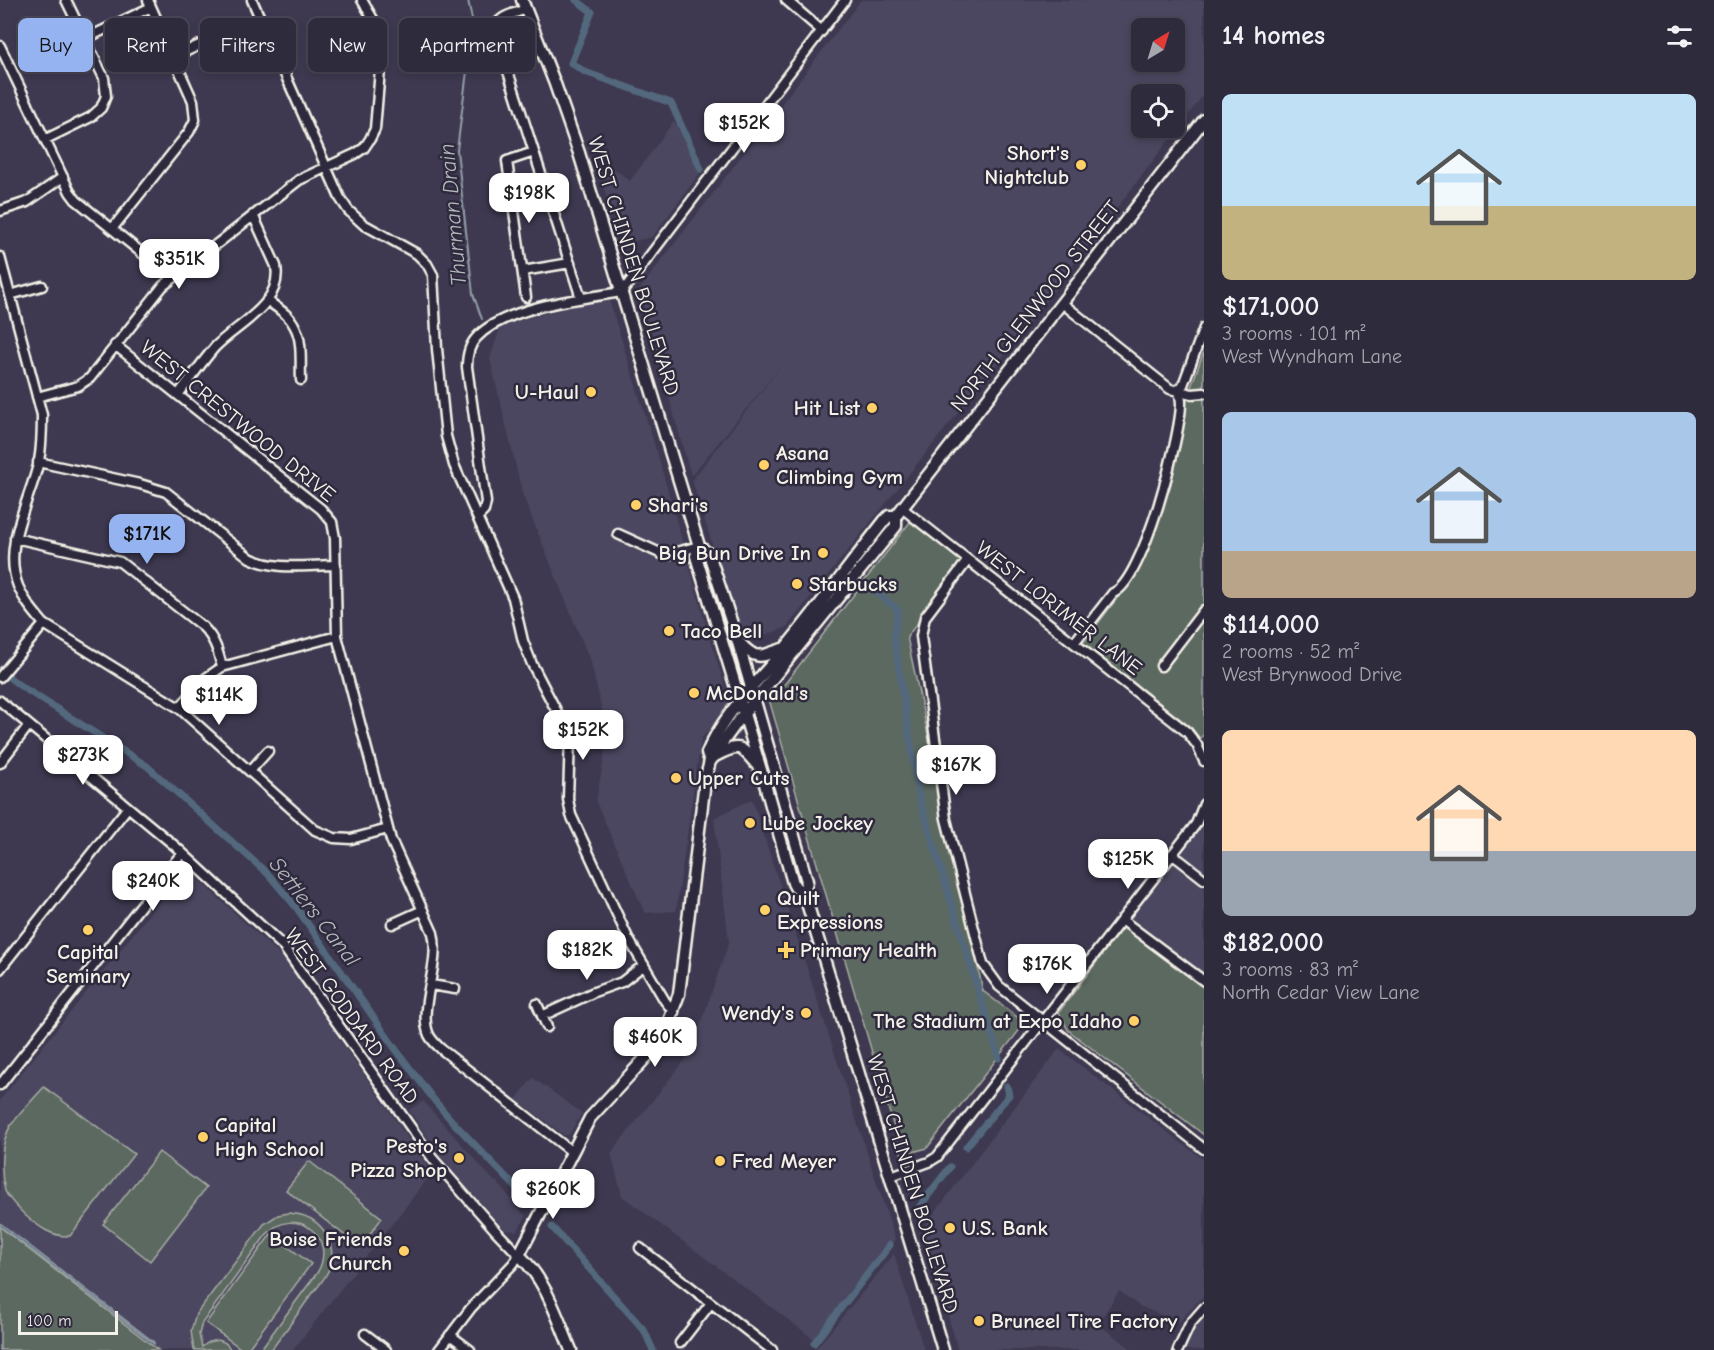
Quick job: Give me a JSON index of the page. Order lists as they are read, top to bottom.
{
  "streets": {
    "main road": ["WEST CHINDEN BOULEVARD", "NORTH GLENWOOD STREET"],
    "street": ["WEST CRESTWOOD DRIVE", "WEST LORIMER LANE", "WEST GODDARD ROAD"]
  },
  "crossings": [
    ["WEST CHINDEN BOULEVARD", "NORTH GLENWOOD STREET"],
    ["NORTH GLENWOOD STREET", "WEST CRESTWOOD DRIVE"],
    ["NORTH GLENWOOD STREET", "WEST LORIMER LANE"],
    ["NORTH GLENWOOD STREET", "WEST GODDARD ROAD"]
  ],
  "water": ["Thurman Drain", "Settlers Canal"],
  "places": {
    "other": [
      "Short's Nightclub",
      "U-Haul",
      "Hit List",
      "Asana Climbing Gym",
      "Shari's",
      "Big Bun Drive In",
      "Starbucks",
      "Taco Bell",
      "McDonald's",
      "Upper Cuts",
      "Lube Jockey",
      "Quilt Expressions",
      "Capital Seminary",
      "Wendy's",
      "The Stadium at Expo Idaho",
      "Capital High School",
      "Pesto's Pizza Shop",
      "Fred Meyer",
      "U.S. Bank",
      "Boise Friends Church",
      "Bruneel Tire Factory"
    ],
    "health": ["Primary Health"]
  },
  "scale_bar": "100 m",
  "north": "top right",
  "page": {
    "heading": "14 homes",
    "chip": [
      "Buy",
      "Rent",
      "Filters",
      "New",
      "Apartment"
    ],
    "list": [
      {
        "name": "$171,000",
        "note": "3 rooms · 101 m² · West Wyndham Lane"
      },
      {
        "name": "$114,000",
        "note": "2 rooms · 52 m² · West Brynwood Drive"
      },
      {
        "name": "$182,000",
        "note": "3 rooms · 83 m² · North Cedar View Lane"
      }
    ],
    "price": [
      "$152K",
      "$198K",
      "$351K",
      "$171K",
      "$114K",
      "$152K",
      "$273K",
      "$167K",
      "$125K",
      "$240K",
      "$182K",
      "$176K",
      "$460K",
      "$260K"
    ],
    "scale": "100 m"
  }
}
